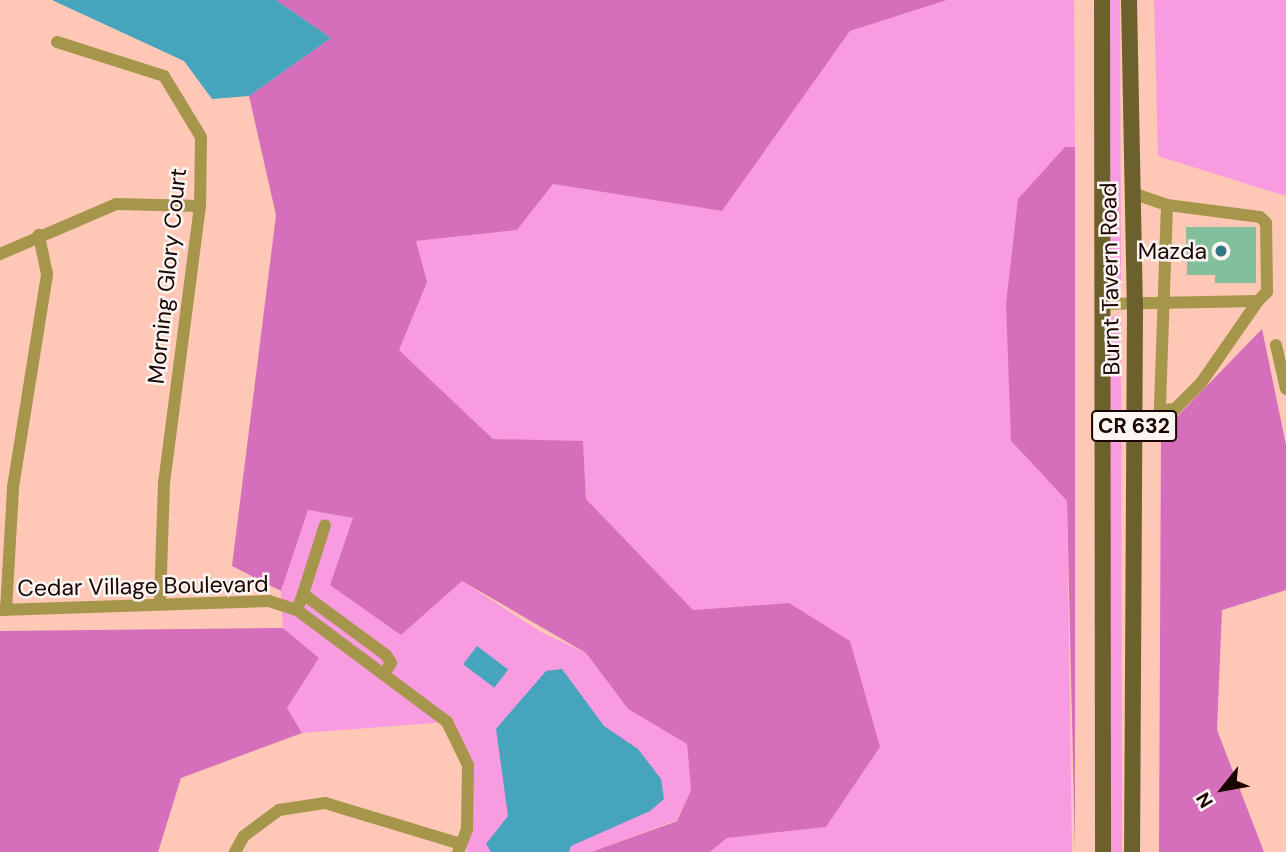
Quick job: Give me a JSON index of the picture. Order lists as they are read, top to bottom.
{
  "streets": {
    "main road": ["Burnt Tavern Road", "CR 632"],
    "street": ["Morning Glory Court", "Cedar Village Boulevard"]
  },
  "crossings": [
    ["Morning Glory Court", "Cedar Village Boulevard"]
  ],
  "places": ["Mazda"],
  "north": "bottom left"
}
